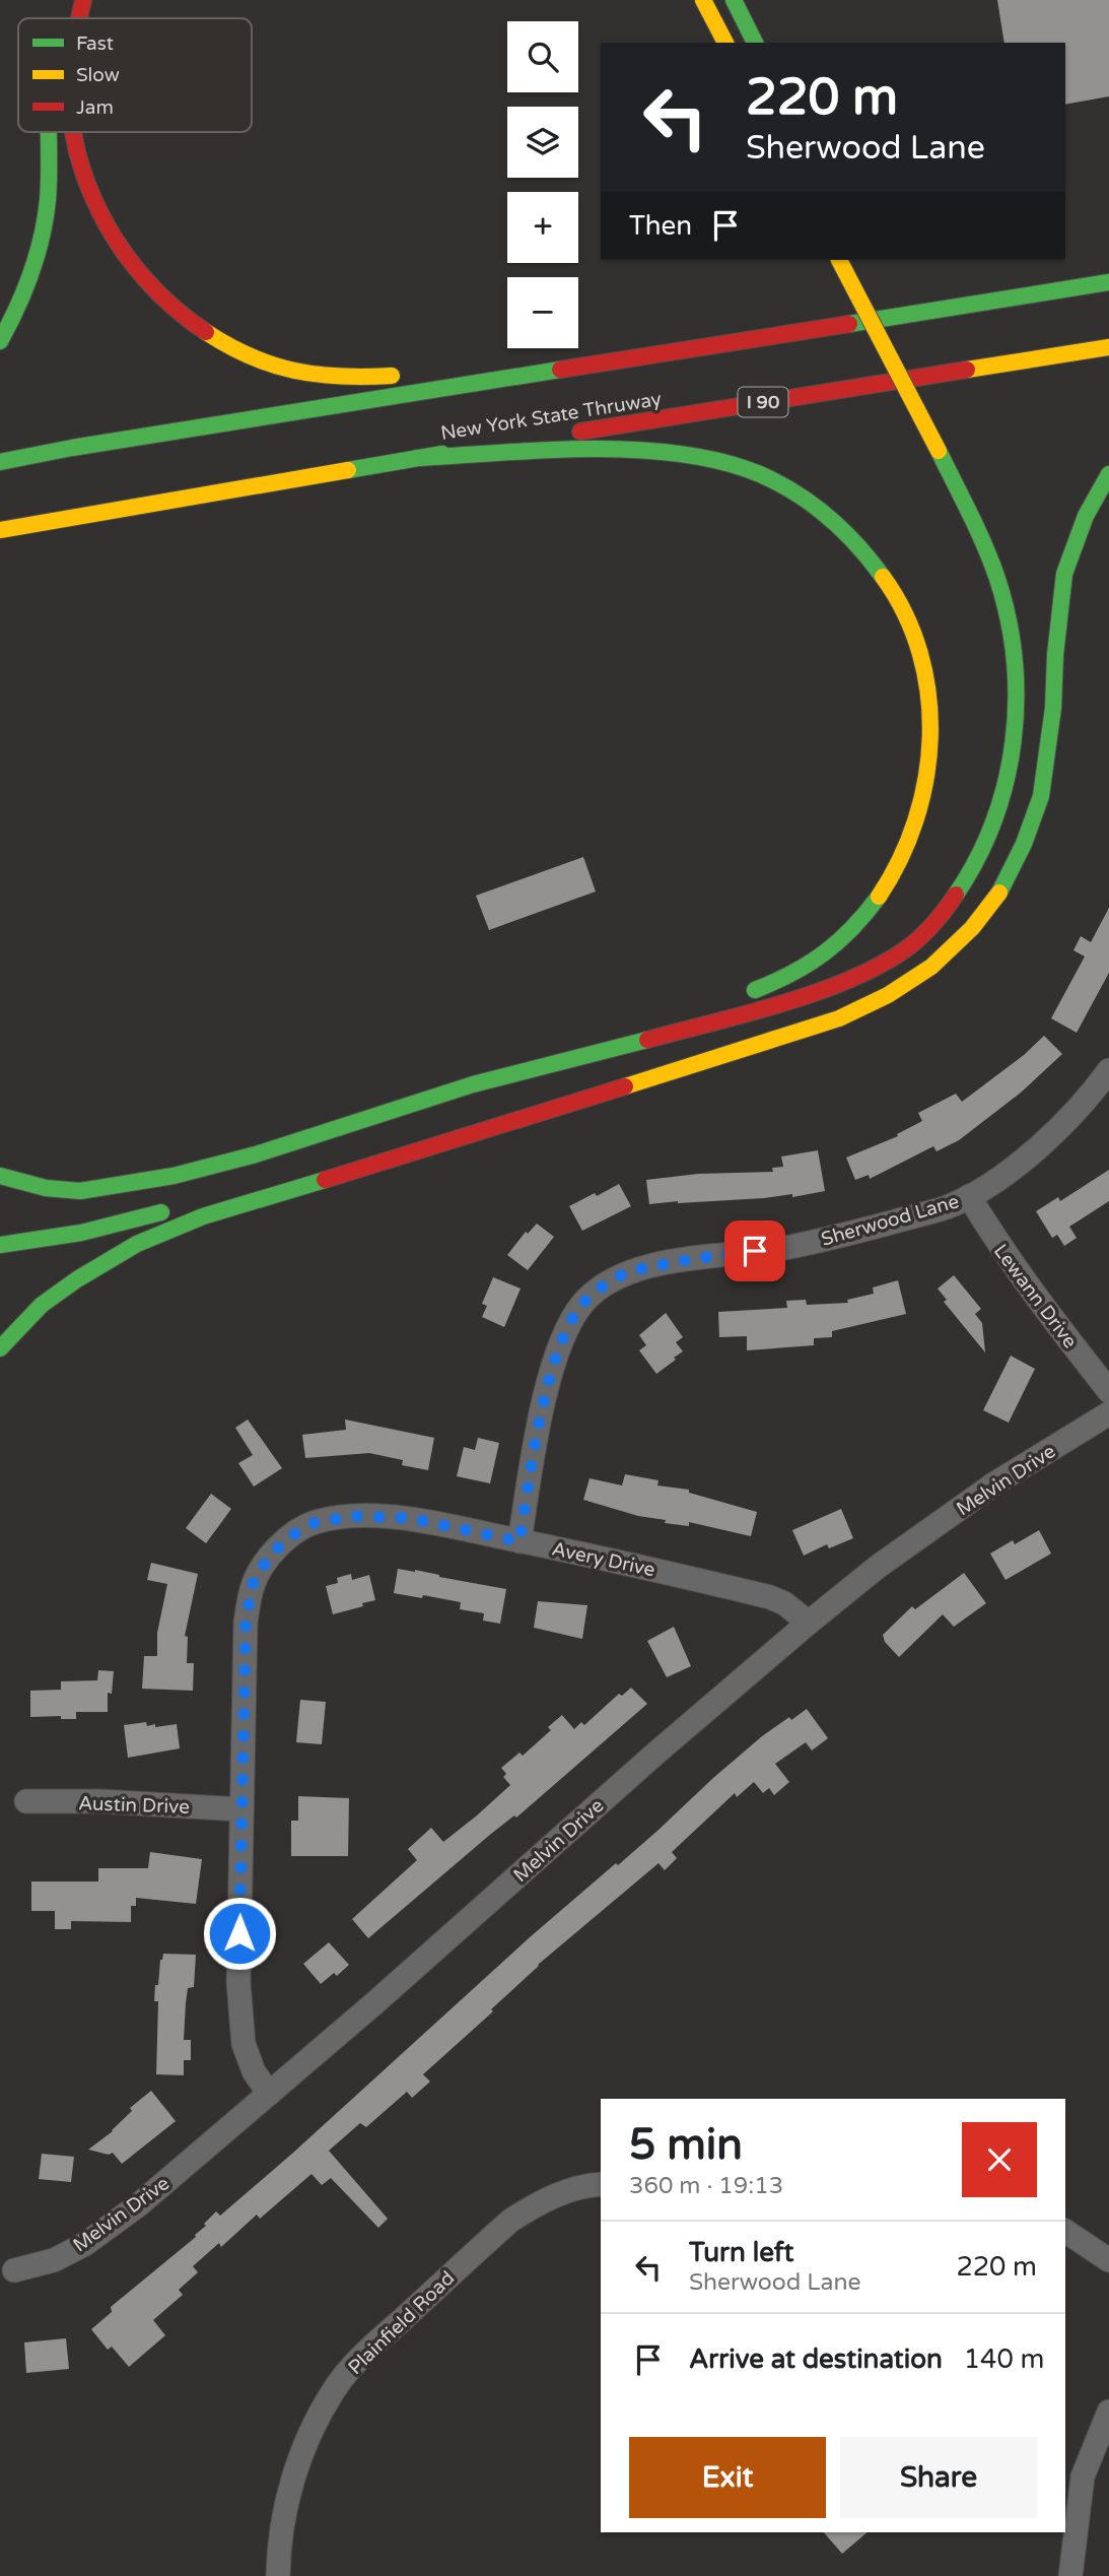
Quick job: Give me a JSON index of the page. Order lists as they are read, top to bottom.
{
  "streets": {
    "highway": ["I 90", "New York State Thruway"],
    "street": [
      "Sherwood Lane",
      "Lewann Drive",
      "Melvin Drive",
      "Avery Drive",
      "Austin Drive",
      "Plainfield Road"
    ]
  },
  "crossings": [
    ["Sherwood Lane", "Lewann Drive"],
    ["Sherwood Lane", "Avery Drive"],
    ["Melvin Drive", "Avery Drive"],
    ["Avery Drive", "Austin Drive"]
  ],
  "legend": ["Fast", "Slow", "Jam"],
  "page": {
    "map_buttons": ["+", "−"],
    "turn": ["220 m", "Sherwood Lane"],
    "then": "Then",
    "heading": ["5 min", "360 m · 19:13"],
    "list": [
      {
        "name": "Turn left",
        "note": "Sherwood Lane",
        "value": "220 m"
      },
      {
        "name": "Arrive at destination",
        "value": "140 m"
      }
    ],
    "buttons": ["Exit", "Share"]
  }
}
